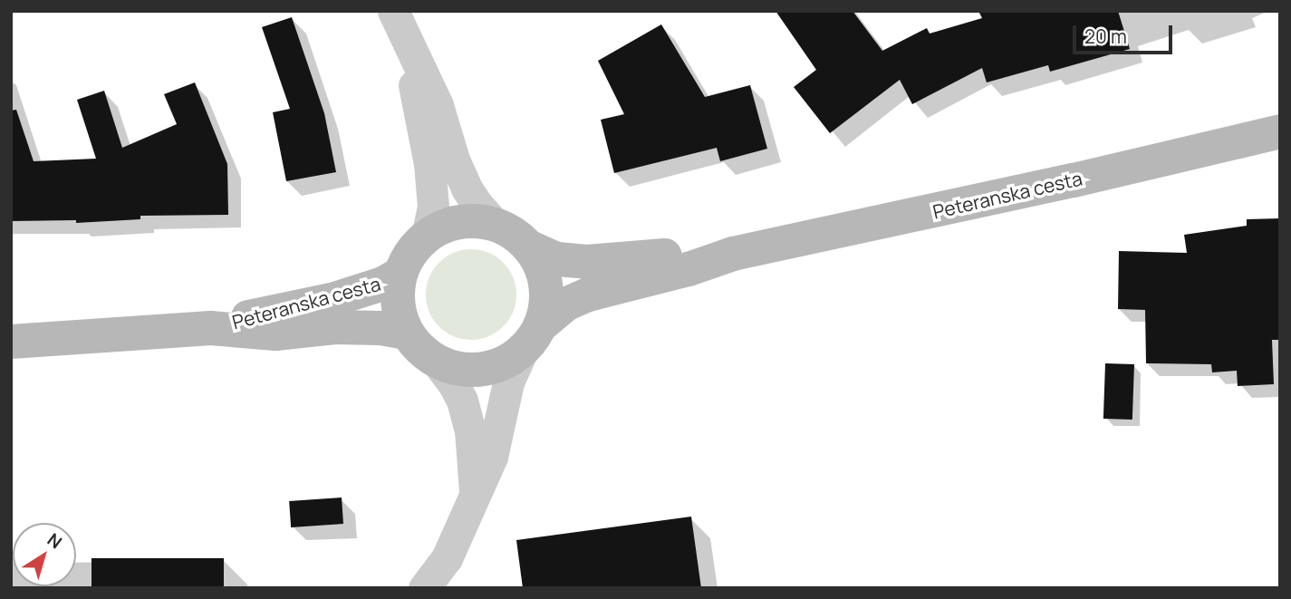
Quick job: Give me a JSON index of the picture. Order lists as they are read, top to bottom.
{
  "streets": {
    "main road": ["Peteranska cesta"]
  },
  "scale_bar": "20 m",
  "north": "top right"
}
